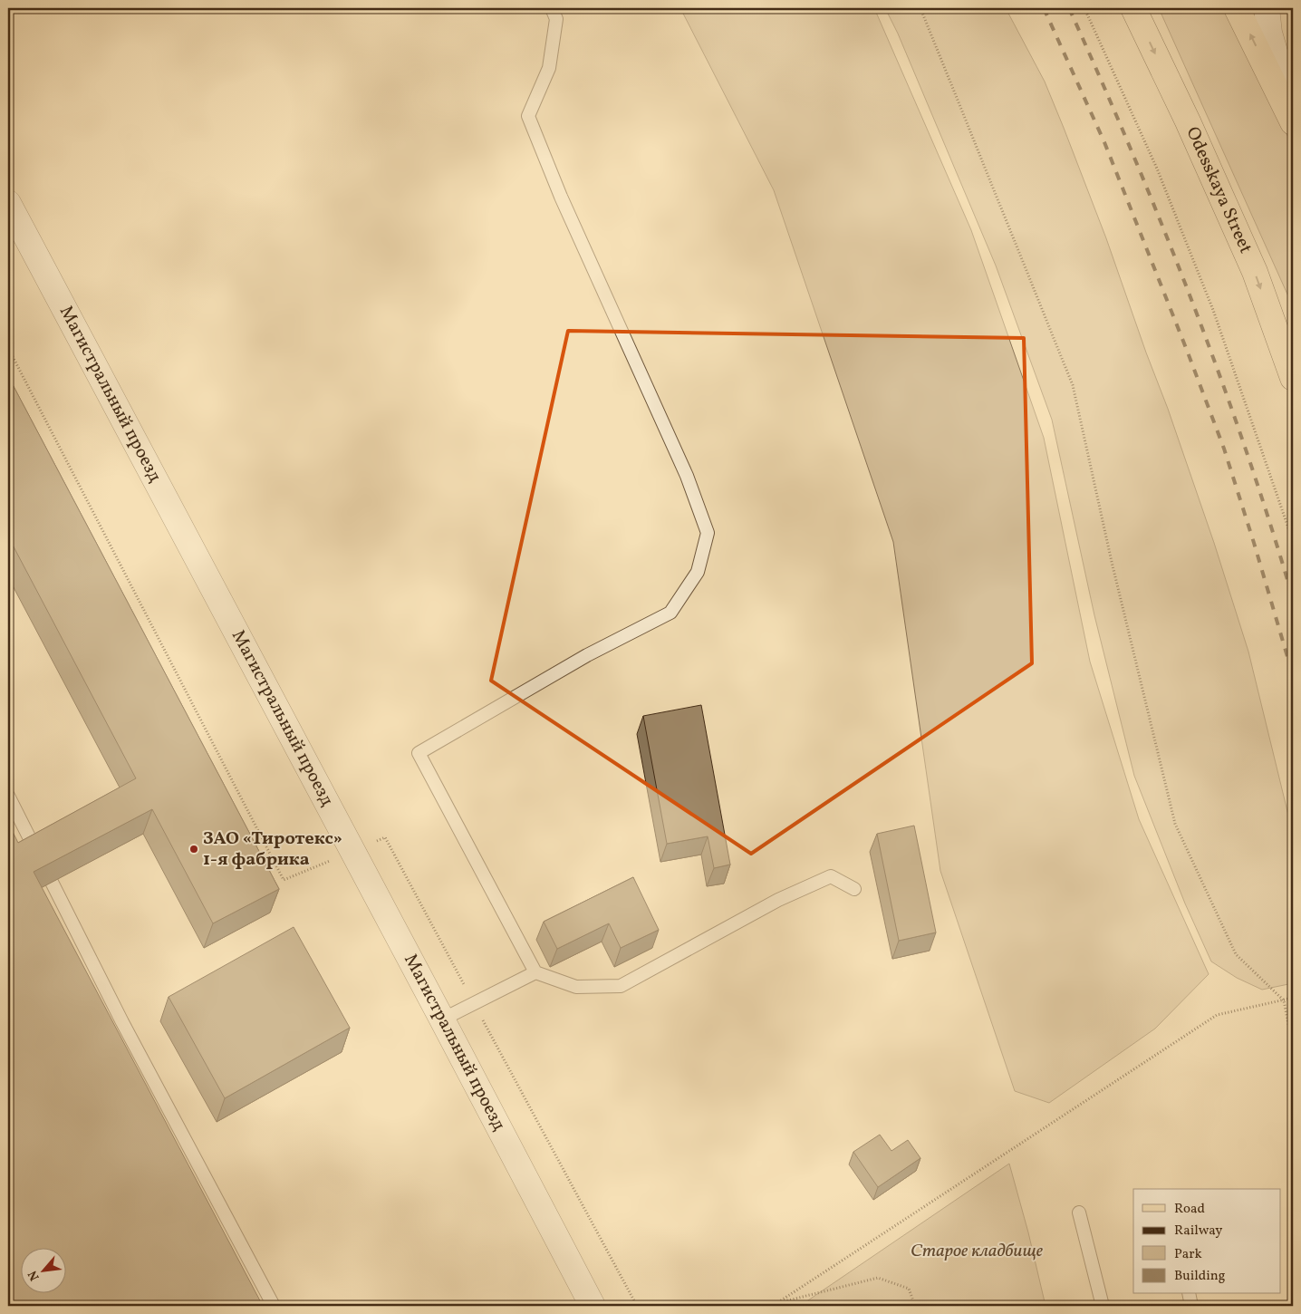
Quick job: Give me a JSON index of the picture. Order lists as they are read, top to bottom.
{
  "streets": {
    "main road": ["Odesskaya Street"],
    "street": ["Магистральный проезд"]
  },
  "parks": ["Старое кладбище"],
  "places": ["ЗАО «Тиротекс» 1-я фабрика"],
  "legend": [
    "Road",
    "Railway",
    "Park",
    "Building"
  ],
  "north": "bottom left"
}
